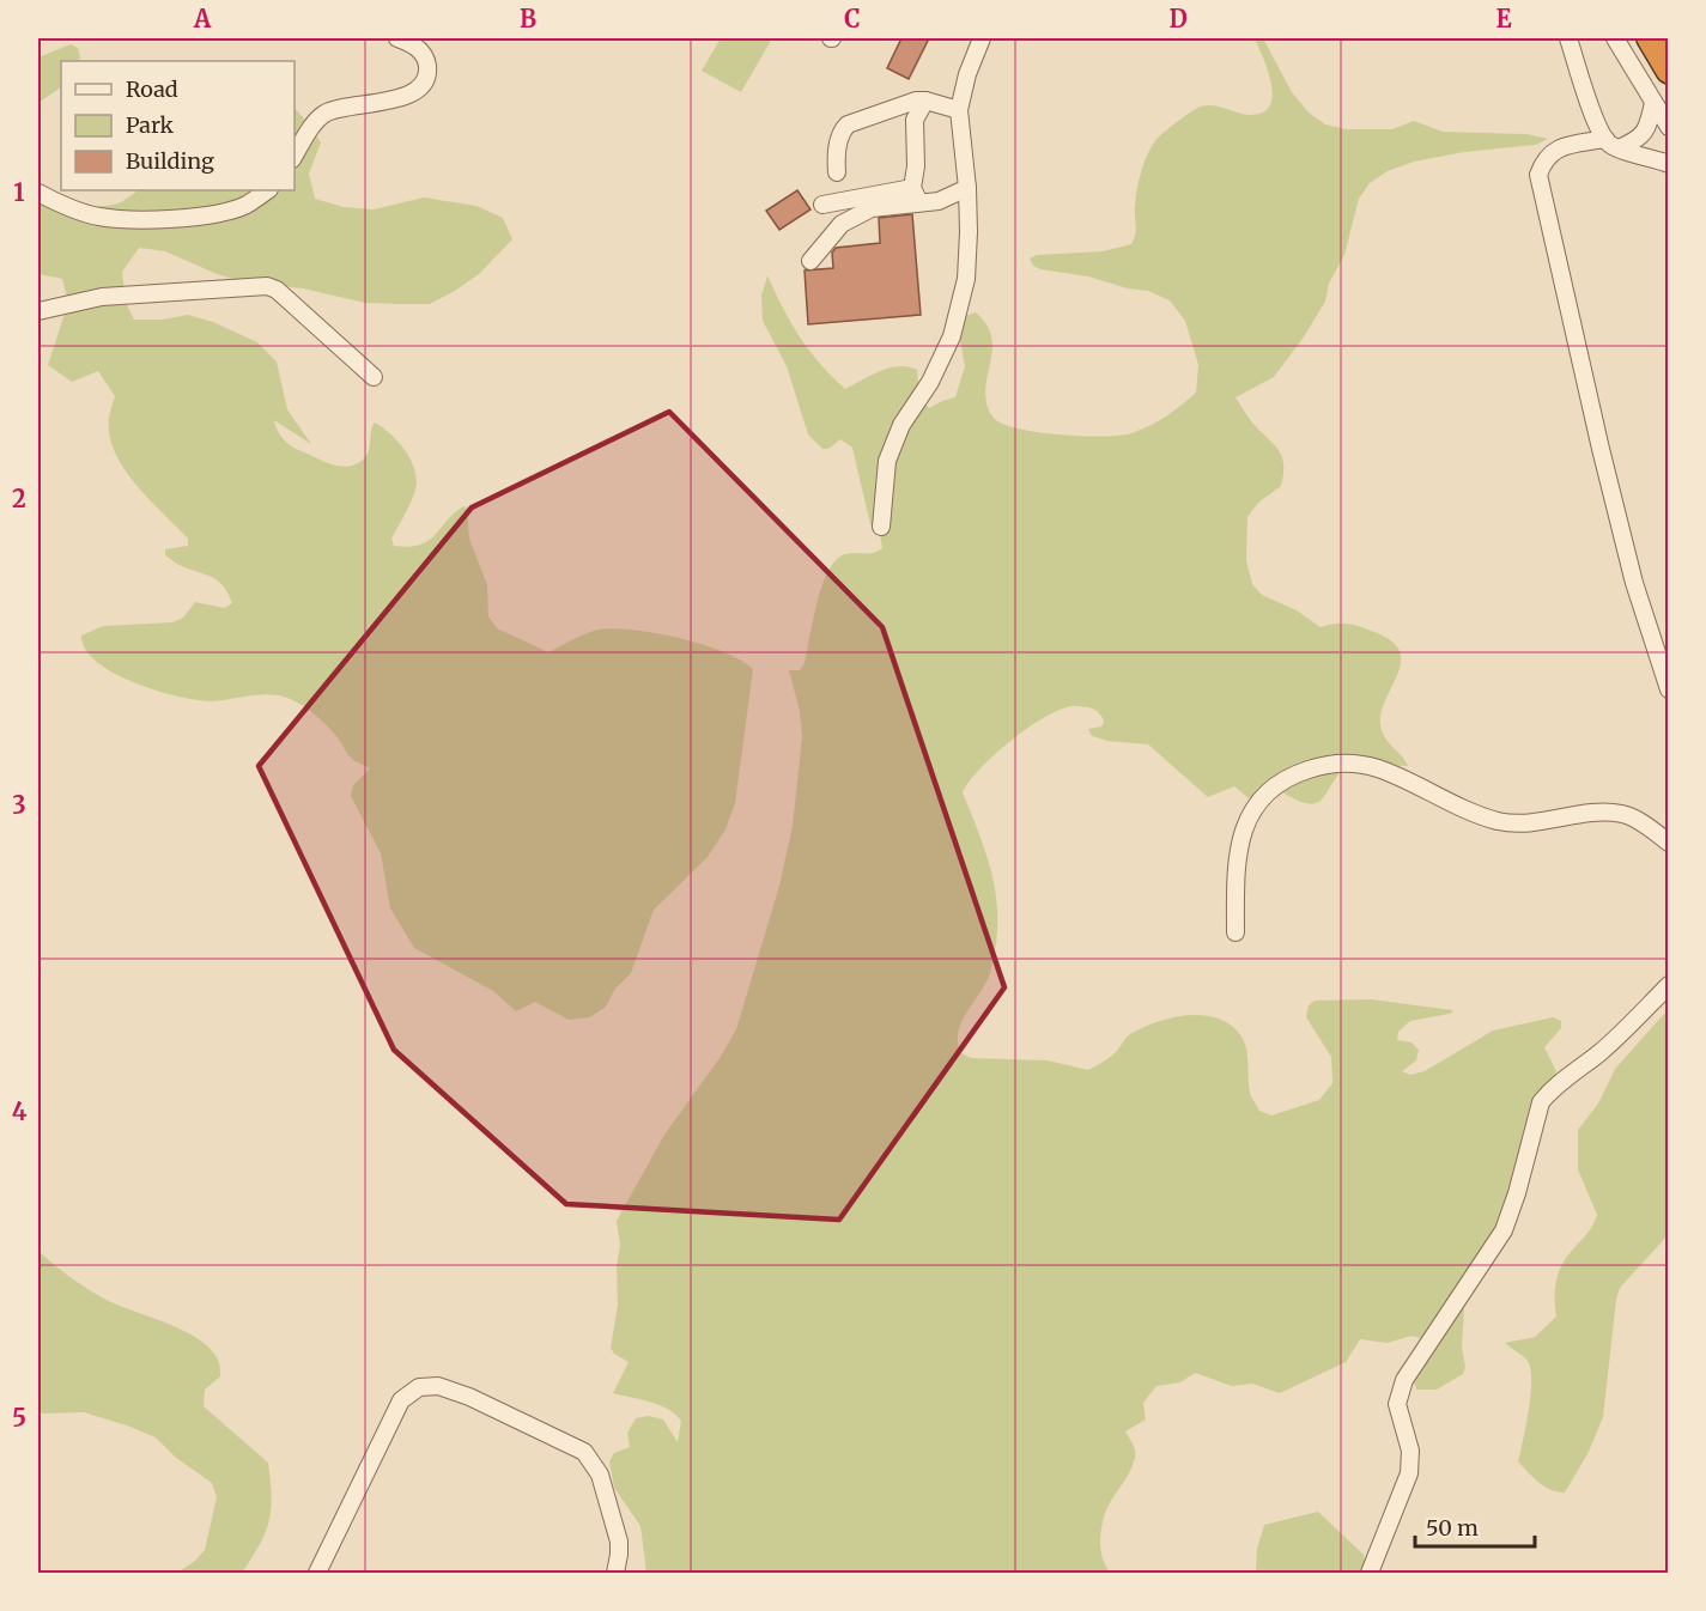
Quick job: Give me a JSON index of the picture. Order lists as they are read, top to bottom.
{
  "legend": ["Road", "Park", "Building"],
  "scale_bar": "50 m",
  "grid": {
    "columns": [
      "A",
      "B",
      "C",
      "D",
      "E"
    ],
    "rows": [
      "1",
      "2",
      "3",
      "4",
      "5"
    ]
  }
}
